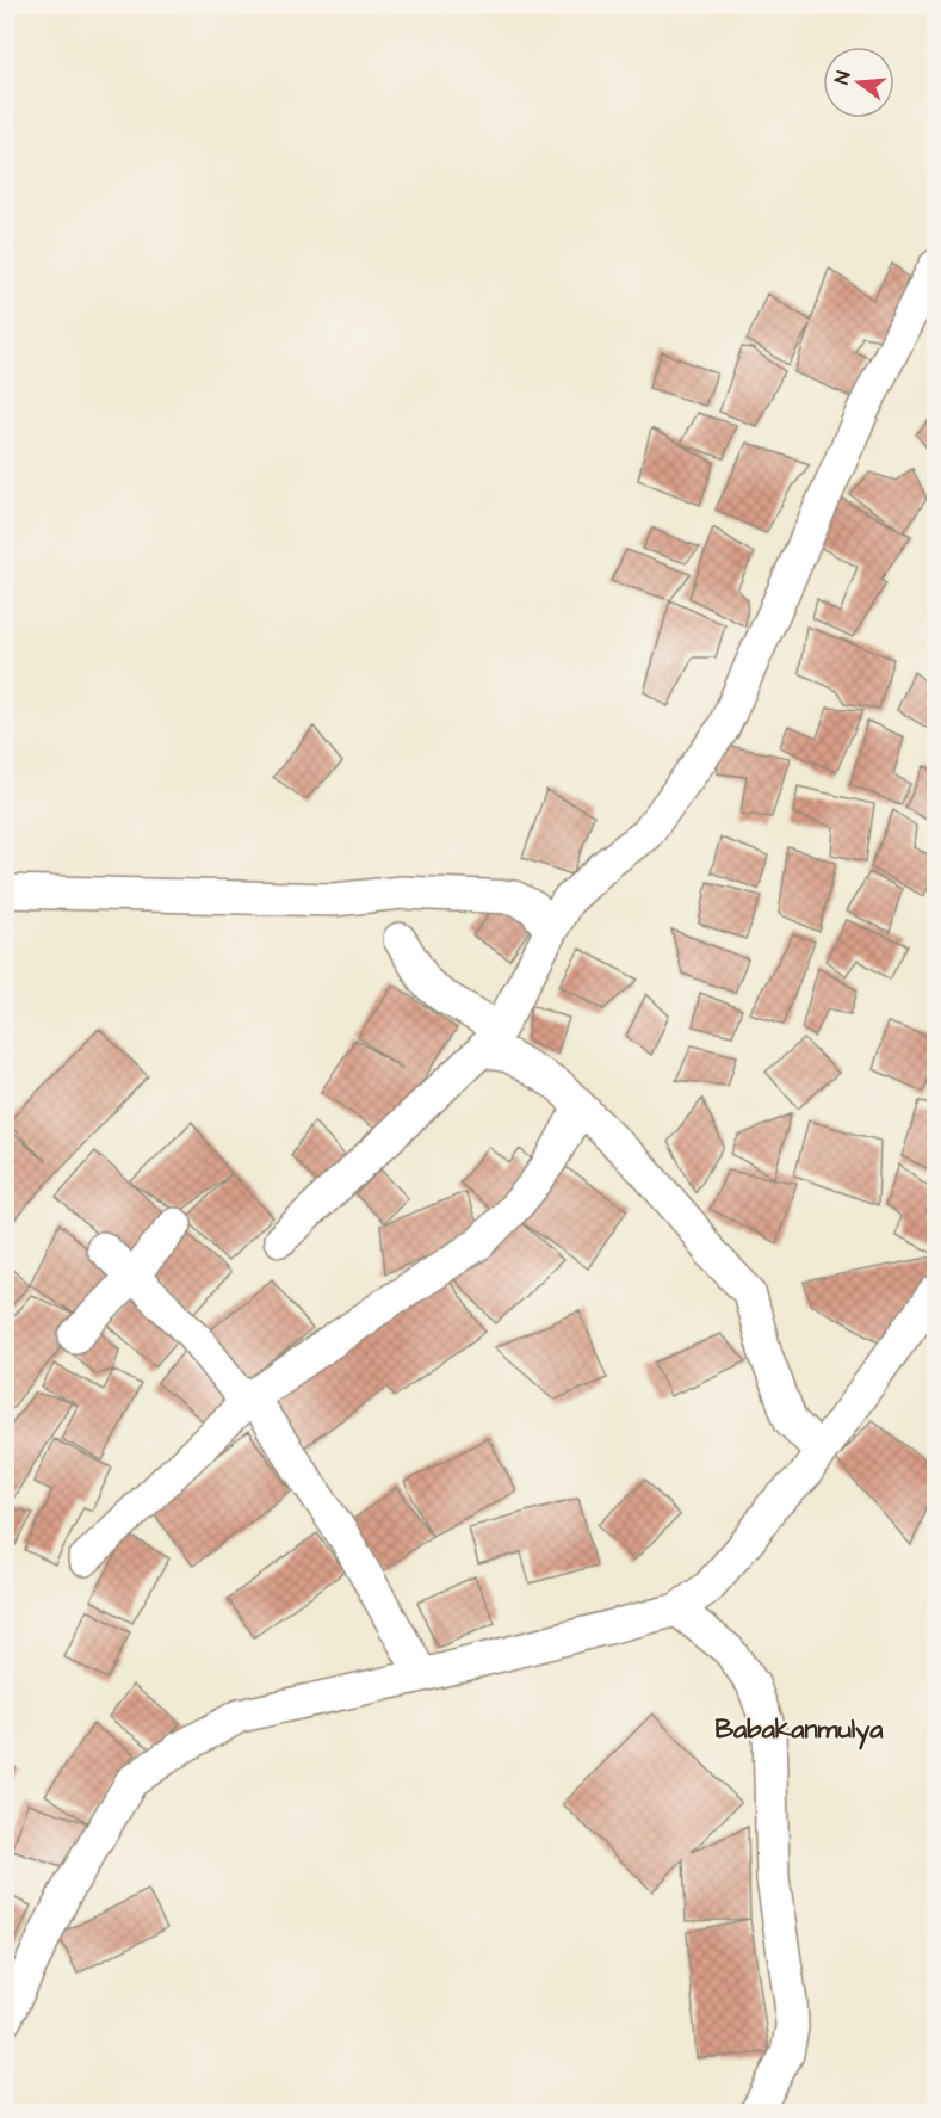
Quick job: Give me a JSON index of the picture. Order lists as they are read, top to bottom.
{
  "districts": ["Babakanmulya"],
  "north": "left"
}
